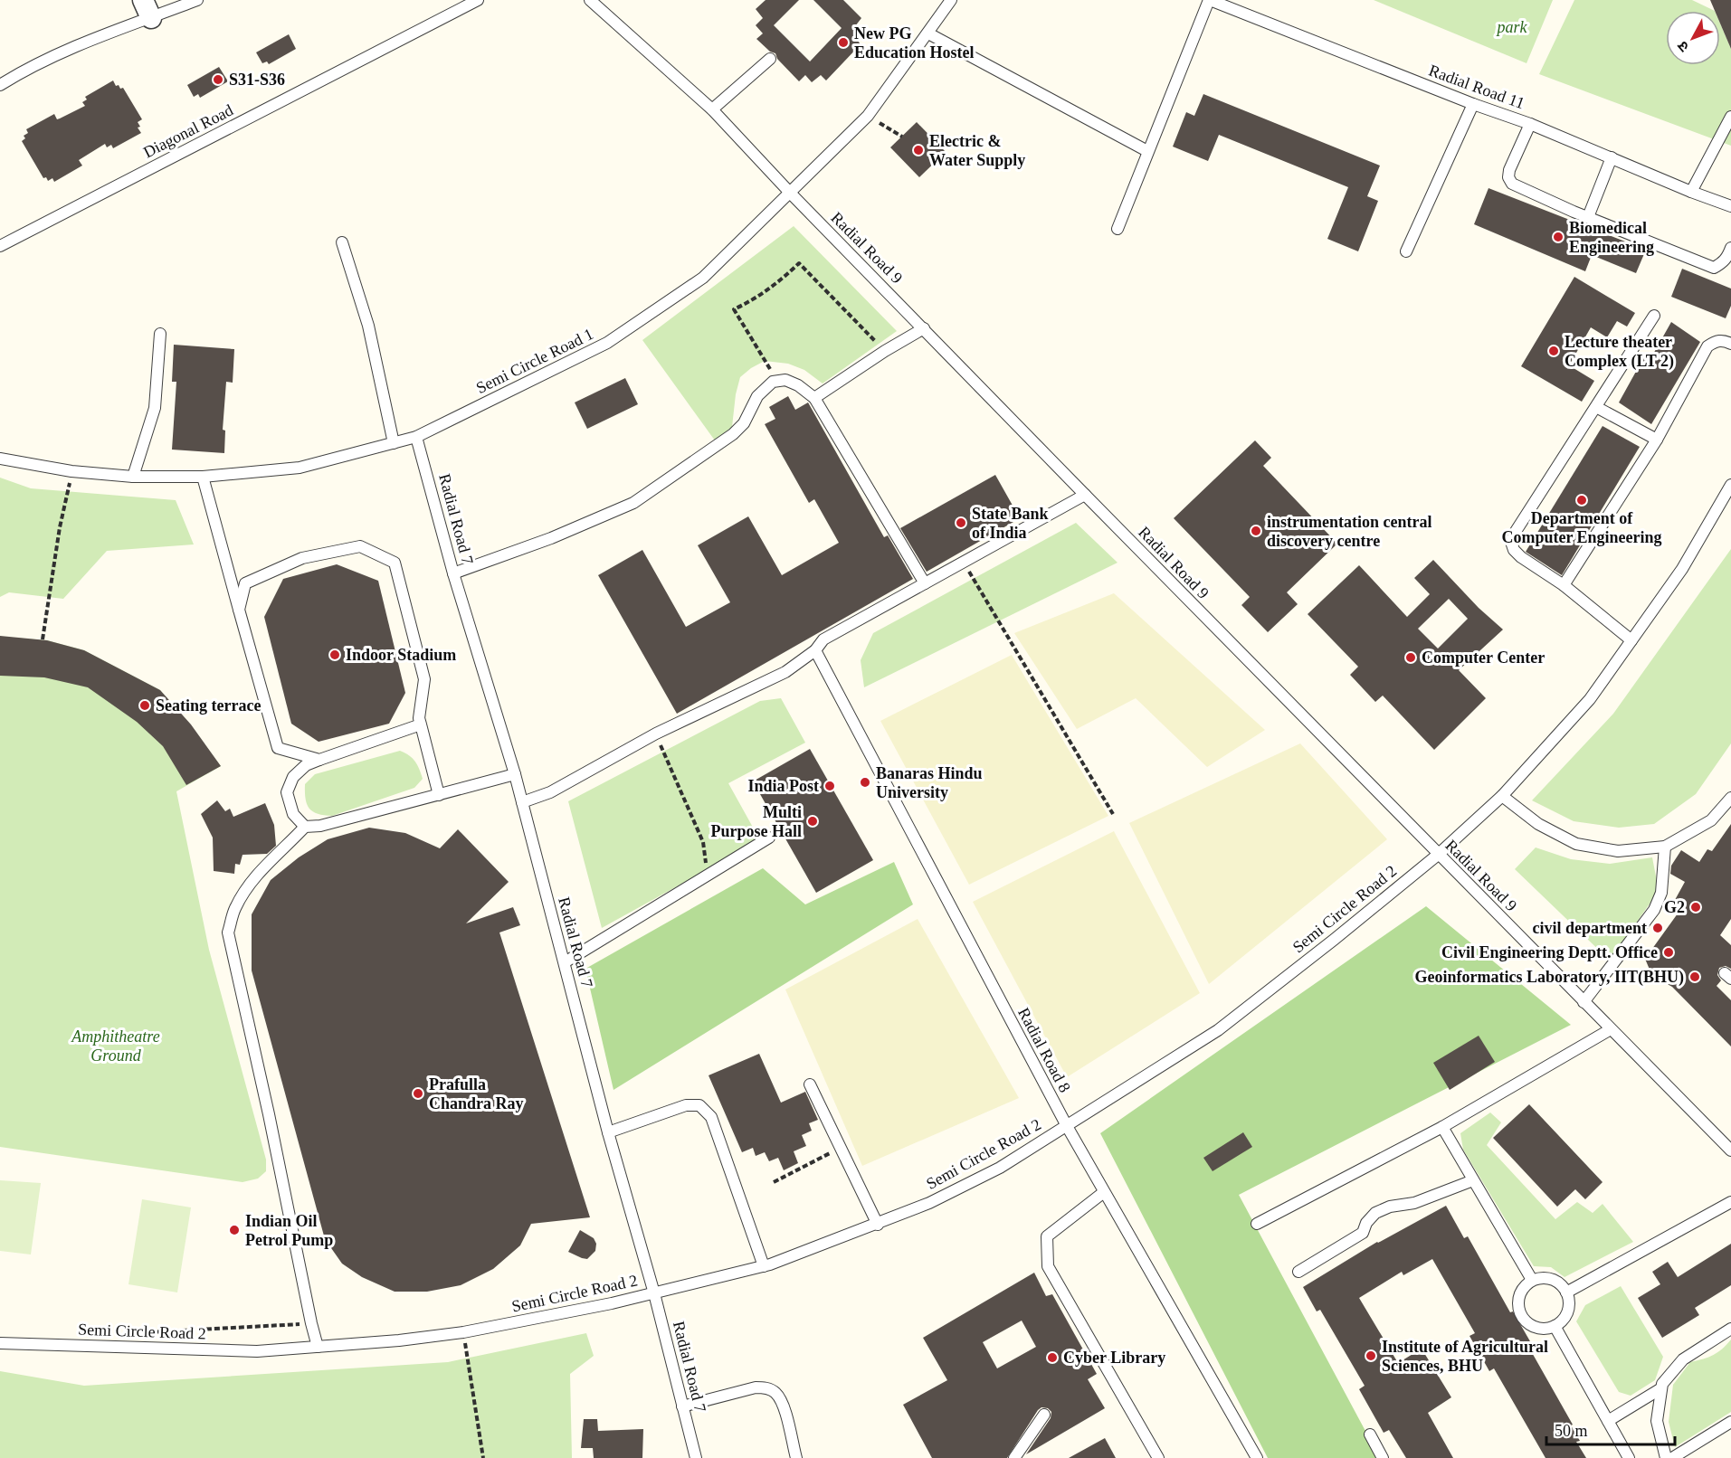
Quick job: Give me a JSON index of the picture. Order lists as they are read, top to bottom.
{
  "streets": {
    "lane": [
      "Radial Road 11",
      "Diagonal Road",
      "Radial Road 9",
      "Semi Circle Road 1",
      "Radial Road 7",
      "Semi Circle Road 2",
      "Radial Road 8"
    ]
  },
  "crossings": [
    ["Radial Road 9", "Semi Circle Road 1"],
    ["Radial Road 9", "Semi Circle Road 2"],
    ["Semi Circle Road 1", "Radial Road 7"],
    ["Radial Road 7", "Semi Circle Road 2"],
    ["Semi Circle Road 2", "Radial Road 8"]
  ],
  "parks": ["park", "Amphitheatre Ground"],
  "places": [
    "New PG Education Hostel",
    "S31-S36",
    "Electric & Water Supply",
    "Biomedical Engineering",
    "Lecture theater Complex (LT 2)",
    "Department of Computer Engineering",
    "State Bank of India",
    "instrumentation central discovery centre",
    "Indoor Stadium",
    "Computer Center",
    "Seating terrace",
    "Banaras Hindu University",
    "India Post",
    "Multi Purpose Hall",
    "G2",
    "civil department",
    "Civil Engineering Deptt. Office",
    "Geoinformatics Laboratory, IIT(BHU)",
    "Prafulla Chandra Ray",
    "Indian Oil Petrol Pump",
    "Institute of Agricultural Sciences, BHU",
    "Cyber Library"
  ],
  "scale_bar": "50 m",
  "north": "bottom left"
}
